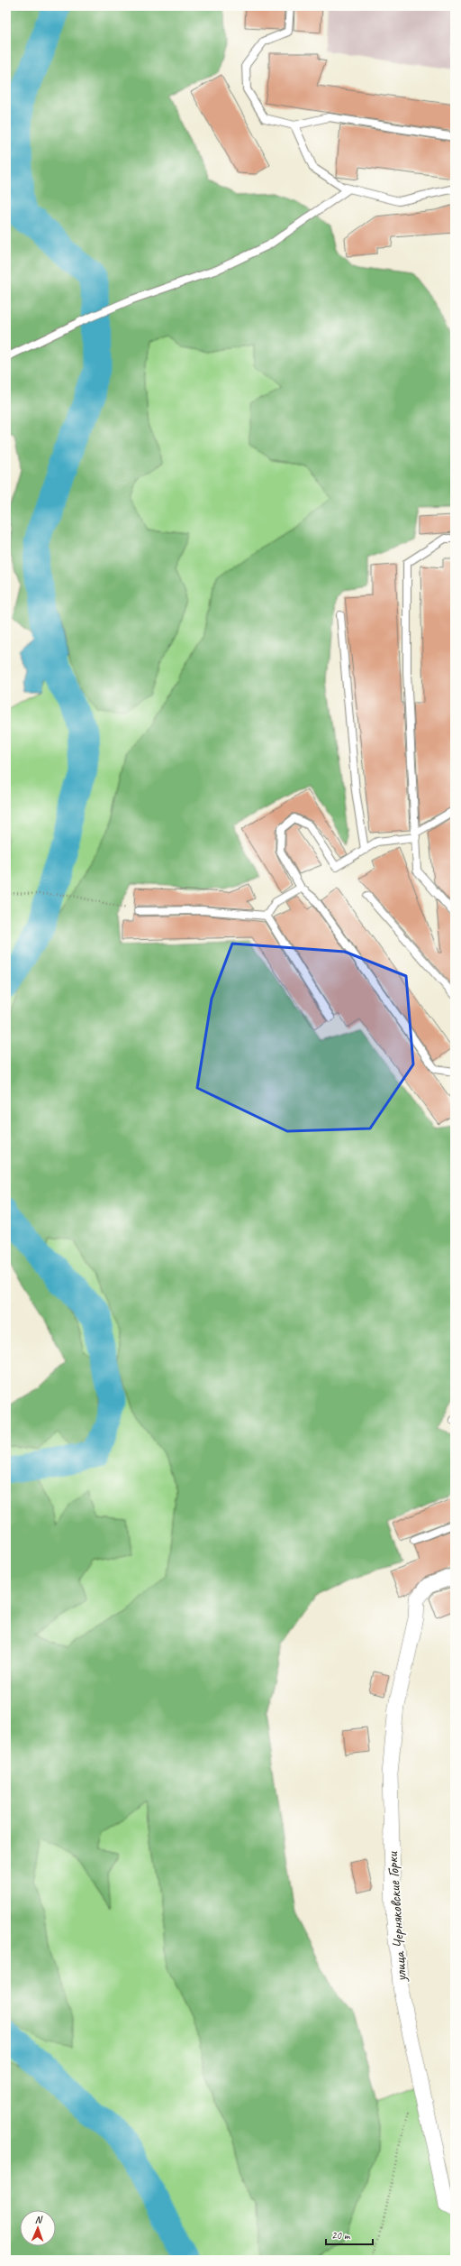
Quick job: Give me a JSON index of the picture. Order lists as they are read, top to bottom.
{
  "streets": {
    "street": ["улица Черняковские Горки"]
  },
  "scale_bar": "20 m",
  "north": "top"
}
